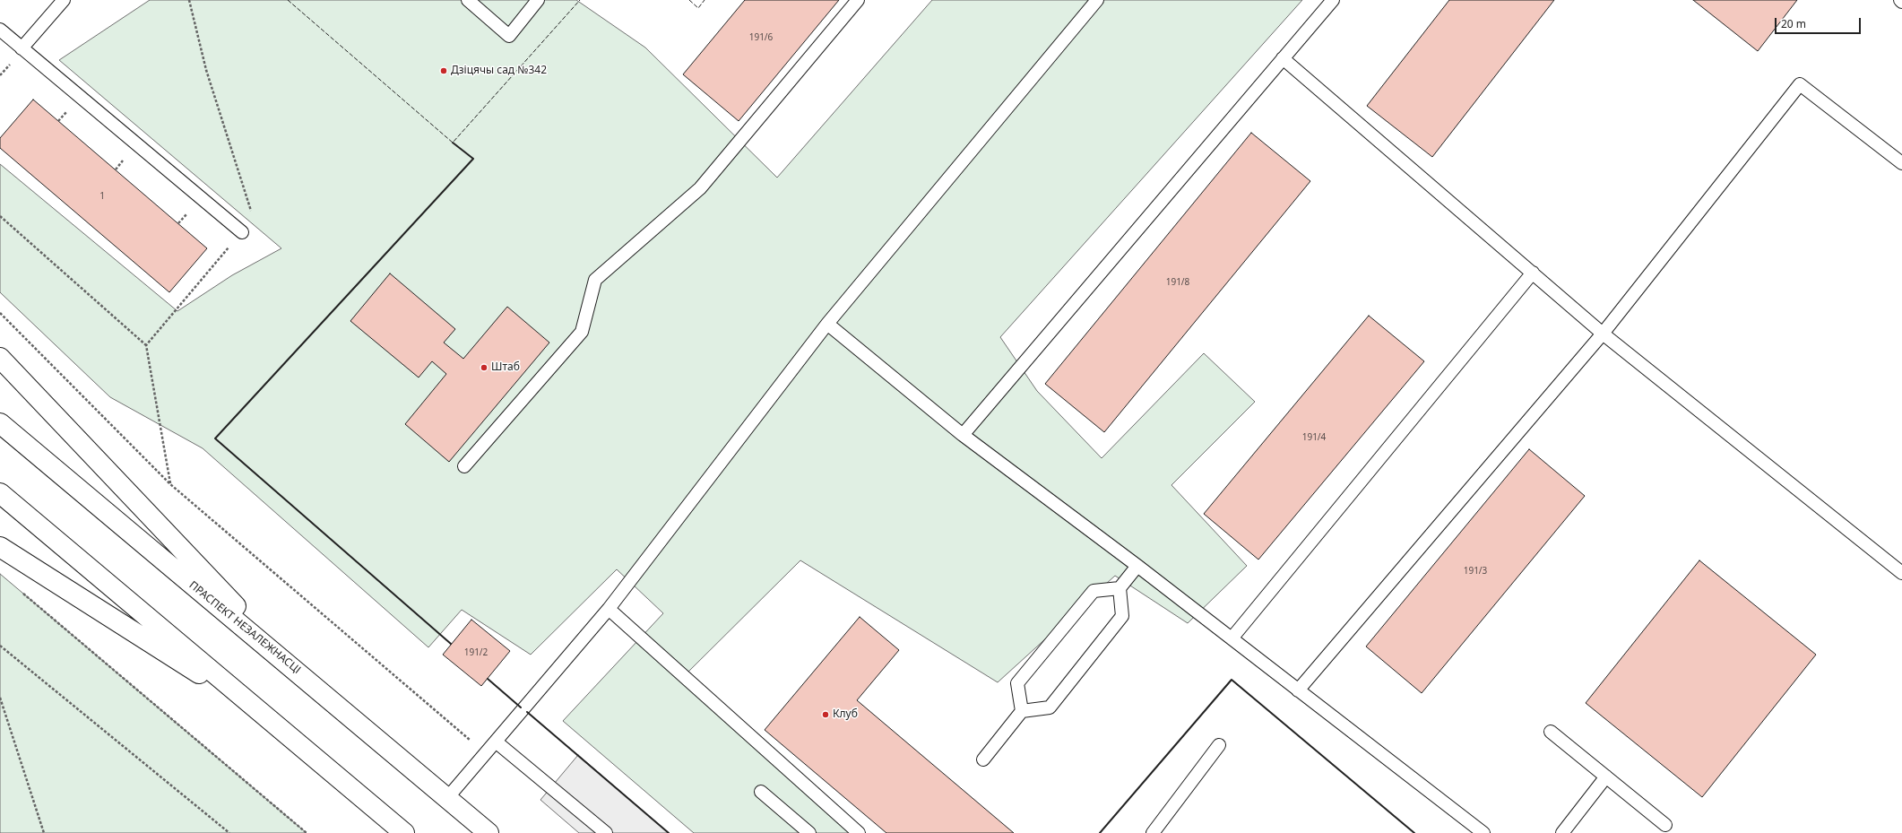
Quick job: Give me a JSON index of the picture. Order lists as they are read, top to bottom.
{
  "streets": {
    "highway": ["ПРАСПЕКТ НЕЗАЛЕЖНАСЦІ"]
  },
  "places": ["Дзіцячы сад №342", "Штаб", "Клуб"],
  "house_numbers": [
    "191/6",
    "1",
    "191/8",
    "191/4",
    "191/3",
    "191/2"
  ],
  "scale_bar": "20 m"
}
